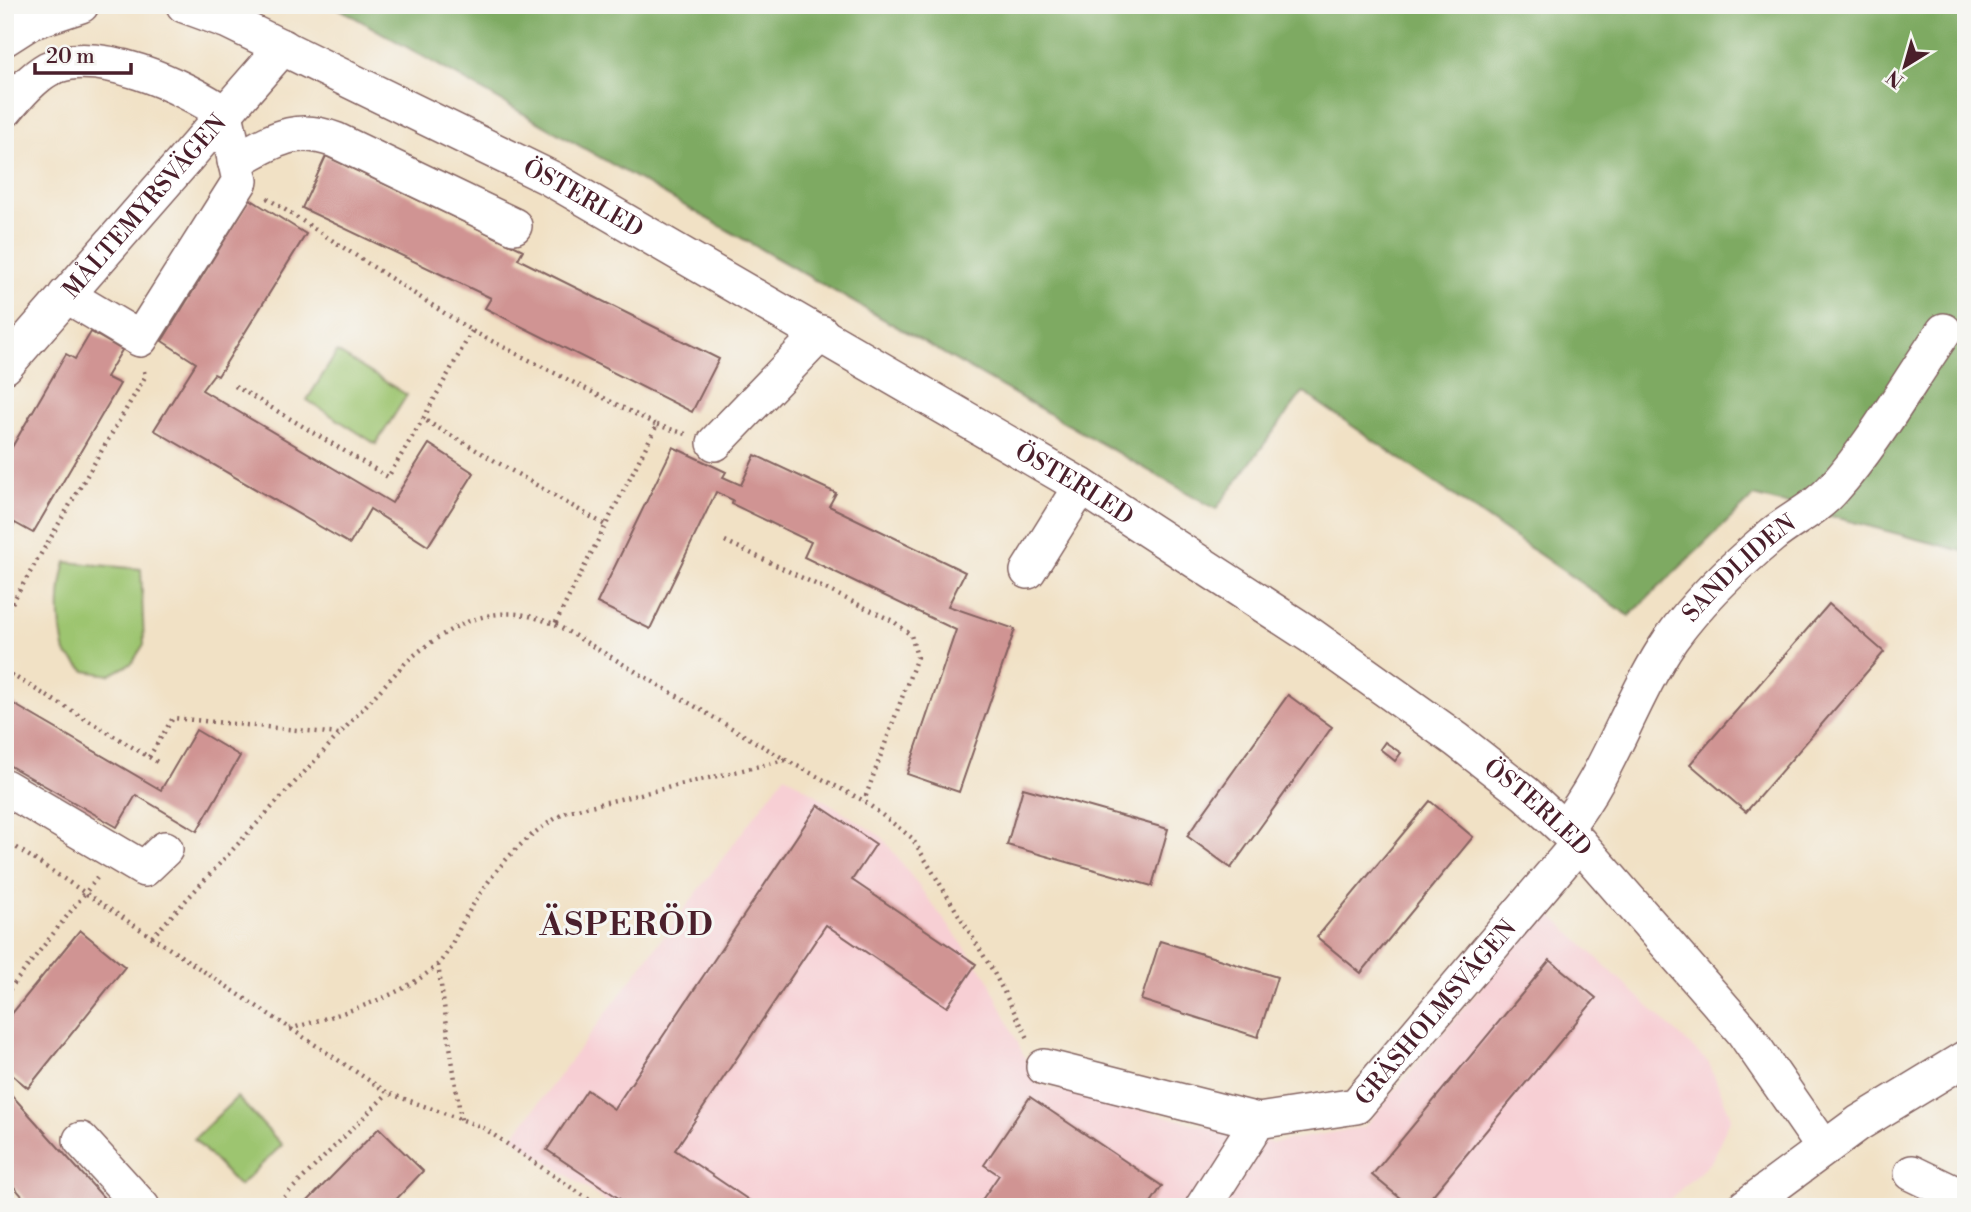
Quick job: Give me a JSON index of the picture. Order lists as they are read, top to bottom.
{
  "streets": {
    "street": [
      "ÖSTERLED",
      "MÅLTEMYRSVÄGEN",
      "SANDLIDEN",
      "GRÄSHOLMSVÄGEN"
    ]
  },
  "crossings": [
    ["ÖSTERLED", "MÅLTEMYRSVÄGEN"],
    ["ÖSTERLED", "SANDLIDEN"],
    ["ÖSTERLED", "GRÄSHOLMSVÄGEN"],
    ["SANDLIDEN", "GRÄSHOLMSVÄGEN"]
  ],
  "districts": ["ÄSPERÖD"],
  "scale_bar": "20 m",
  "north": "bottom left"
}
